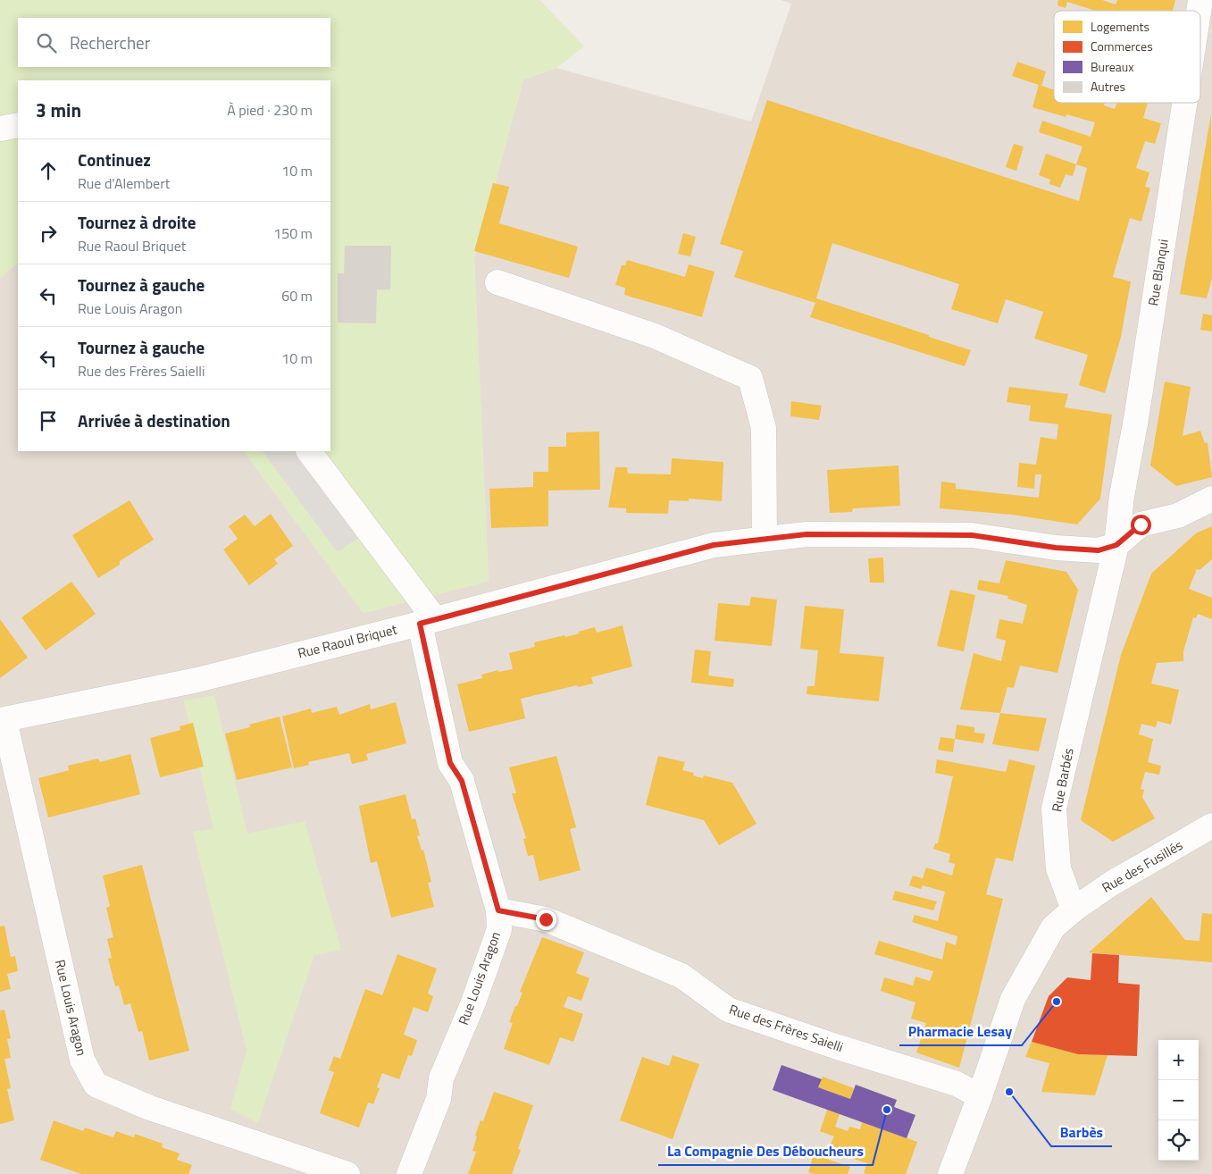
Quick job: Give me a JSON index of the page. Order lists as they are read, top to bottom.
{
  "streets": {
    "street": [
      "Rue Blanqui",
      "Rue Raoul Briquet",
      "Rue Barbés",
      "Rue des Fusillés",
      "Rue Louis Aragon",
      "Rue des Frères Saielli"
    ]
  },
  "crossings": [
    ["Rue Blanqui", "Rue Raoul Briquet"],
    ["Rue Blanqui", "Rue Barbés"],
    ["Rue Raoul Briquet", "Rue Barbés"],
    ["Rue Raoul Briquet", "Rue Louis Aragon"],
    ["Rue Barbés", "Rue des Fusillés"],
    ["Rue Louis Aragon", "Rue des Frères Saielli"]
  ],
  "places": ["Pharmacie Lesay", "Barbès", "La Compagnie Des Déboucheurs"],
  "legend": [
    "Logements",
    "Commerces",
    "Bureaux",
    "Autres"
  ],
  "page": {
    "search": "Rechercher",
    "heading": ["3 min", "À pied · 230 m"],
    "list": [
      ["Continuez", "Rue d'Alembert", "10 m"],
      ["Tournez à droite", "Rue Raoul Briquet", "150 m"],
      ["Tournez à gauche", "Rue Louis Aragon", "60 m"],
      ["Tournez à gauche", "Rue des Frères Saielli", "10 m"],
      "Arrivée à destination"
    ],
    "map_buttons": ["+", "−"]
  }
}
